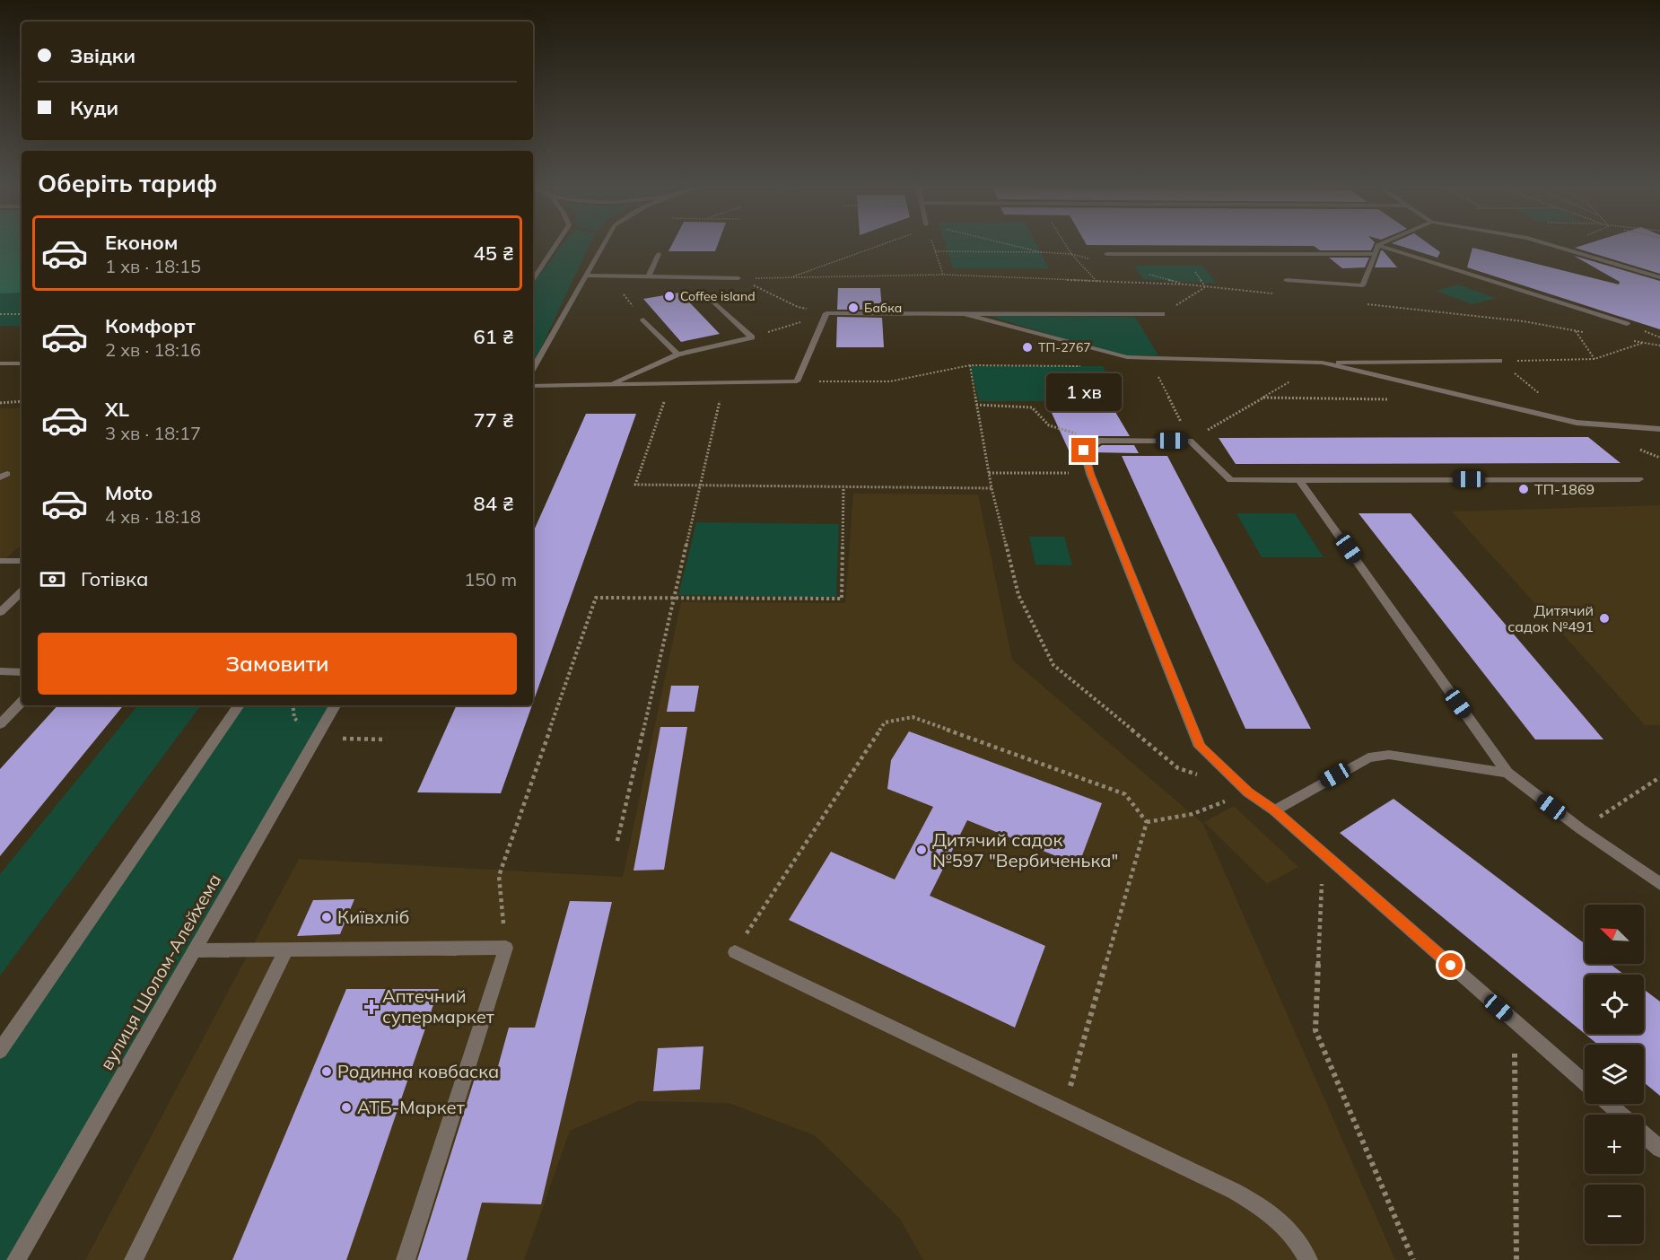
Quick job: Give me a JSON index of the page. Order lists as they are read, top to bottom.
{
  "streets": {
    "street": ["вулиця Шолом-Алейхема"]
  },
  "places": {
    "other": [
      "Coffee island",
      "Бабка",
      "ТП-2767",
      "ТП-1869",
      "Дитячий садок №491",
      "Дитячий садок №597 \"Вербиченька\"",
      "Київхліб",
      "Родинна ковбаска",
      "АТБ-Маркет"
    ],
    "health": ["Аптечний супермаркет"]
  },
  "north": "top left",
  "page": {
    "banner": ["Звідки", "Куди"],
    "heading": "Оберіть тариф",
    "list": [
      {
        "name": "Економ",
        "note": "1 хв · 18:15",
        "value": "45 ₴"
      },
      {
        "name": "Комфорт",
        "note": "2 хв · 18:16",
        "value": "61 ₴"
      },
      {
        "name": "XL",
        "note": "3 хв · 18:17",
        "value": "77 ₴"
      },
      {
        "name": "Moto",
        "note": "4 хв · 18:18",
        "value": "84 ₴"
      }
    ],
    "bubble": "1 хв",
    "pay": ["Готівка", "150 m"],
    "buttons": "Замовити",
    "map_buttons": ["+", "−"]
  }
}
